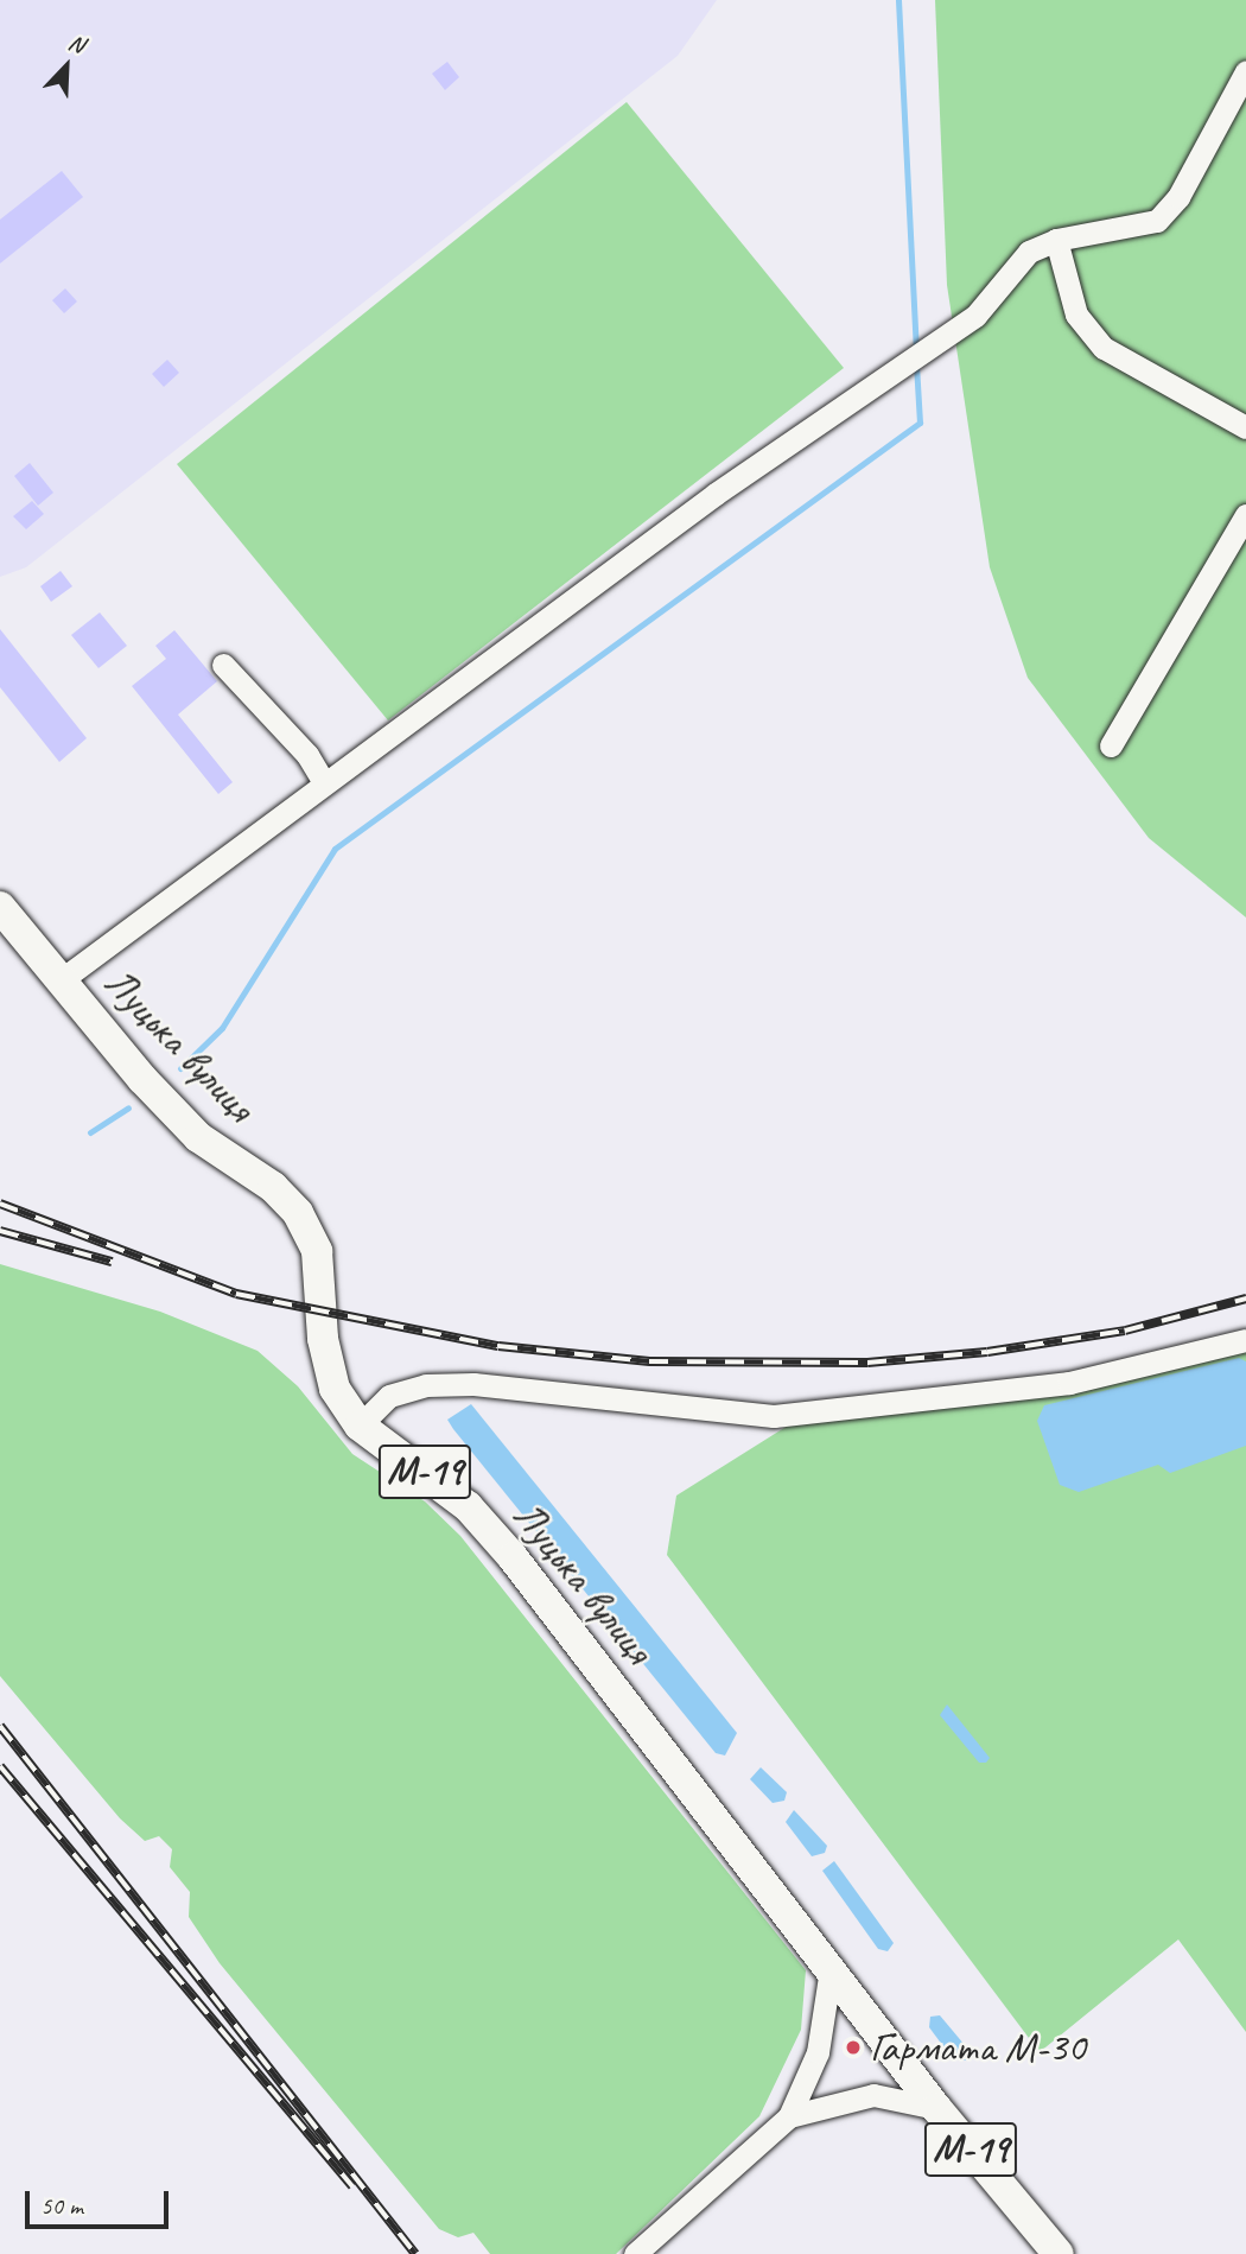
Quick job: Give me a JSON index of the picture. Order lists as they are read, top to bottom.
{
  "streets": {
    "highway": ["Луцька вулиця", "М-19"]
  },
  "places": ["Гармата М-30"],
  "scale_bar": "50 m",
  "north": "top right"
}
